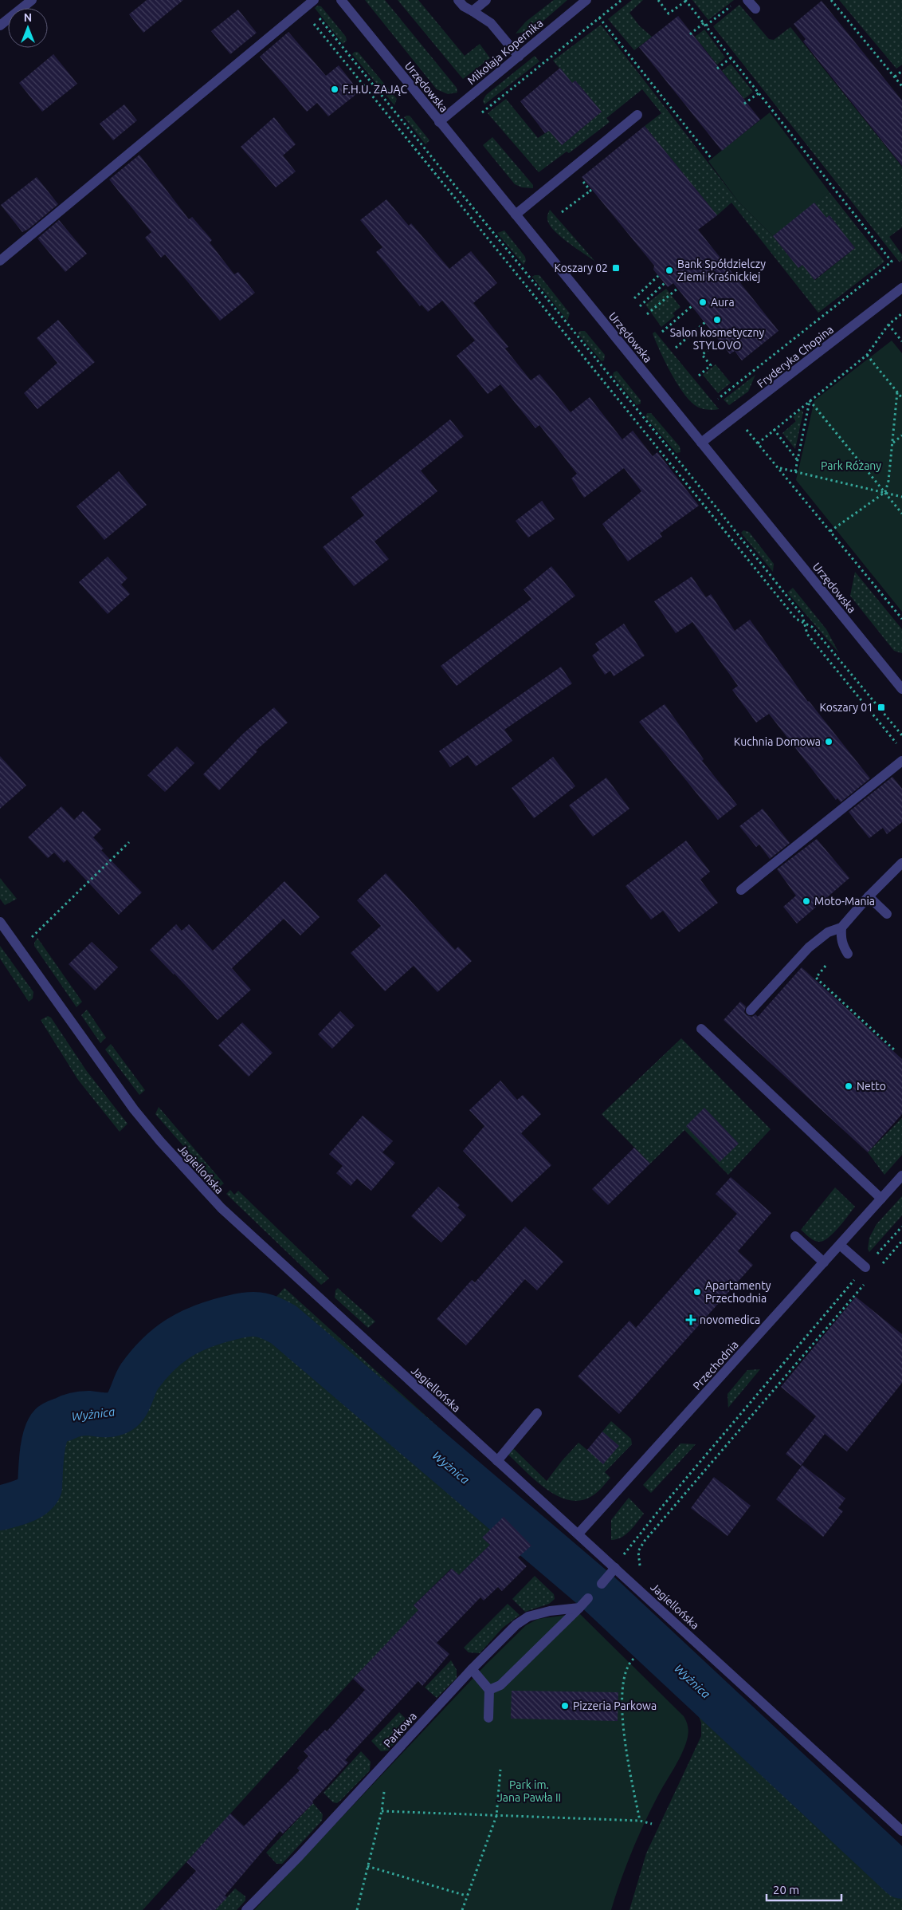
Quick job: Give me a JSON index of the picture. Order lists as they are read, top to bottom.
{
  "streets": {
    "street": [
      "Mikołaja Kopernika",
      "Urzędowska",
      "Fryderyka Chopina",
      "Jagiellońska",
      "Przechodnia",
      "Parkowa"
    ]
  },
  "crossings": [
    ["Mikołaja Kopernika", "Urzędowska"],
    ["Urzędowska", "Fryderyka Chopina"],
    ["Jagiellońska", "Przechodnia"]
  ],
  "water": ["Wyżnica"],
  "parks": ["Park Różany", "Park im. Jana Pawła II"],
  "places": {
    "other": [
      "F.H.U. ZAJĄC",
      "Bank Spółdzielczy Ziemi Kraśnickiej",
      "Aura",
      "Salon kosmetyczny STYLOVO",
      "Kuchnia Domowa",
      "Moto-Mania",
      "Netto",
      "Apartamenty Przechodnia",
      "Pizzeria Parkowa"
    ],
    "transit": ["Koszary 02", "Koszary 01"],
    "health": ["novomedica"]
  },
  "scale_bar": "20 m",
  "north": "top"
}
